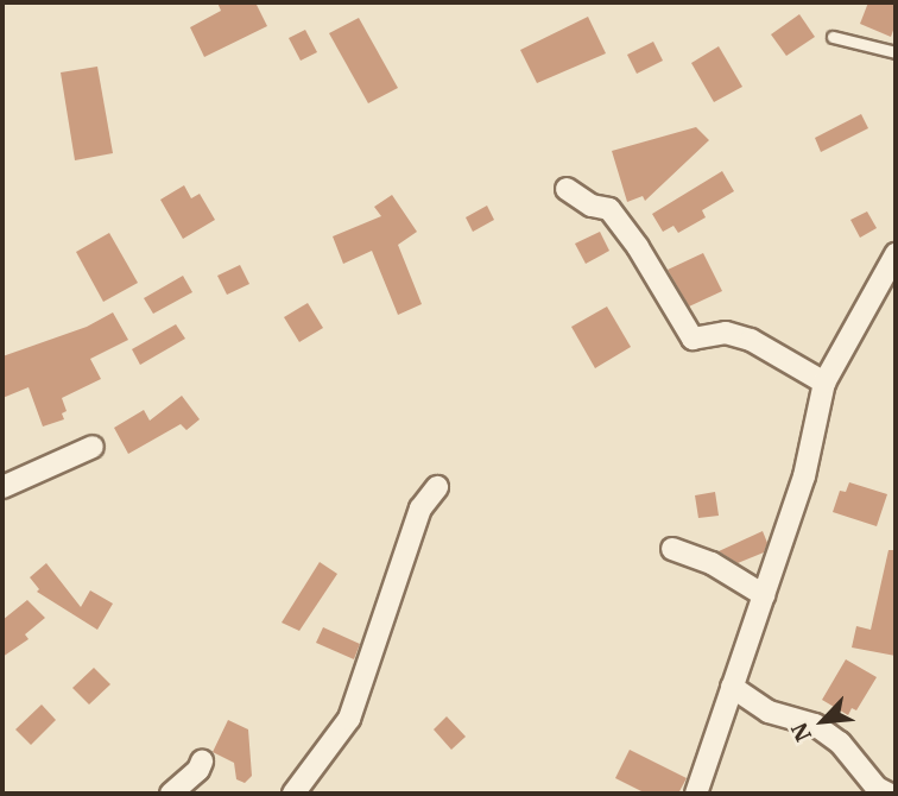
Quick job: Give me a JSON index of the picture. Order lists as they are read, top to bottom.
{
  "north": "bottom left"
}
